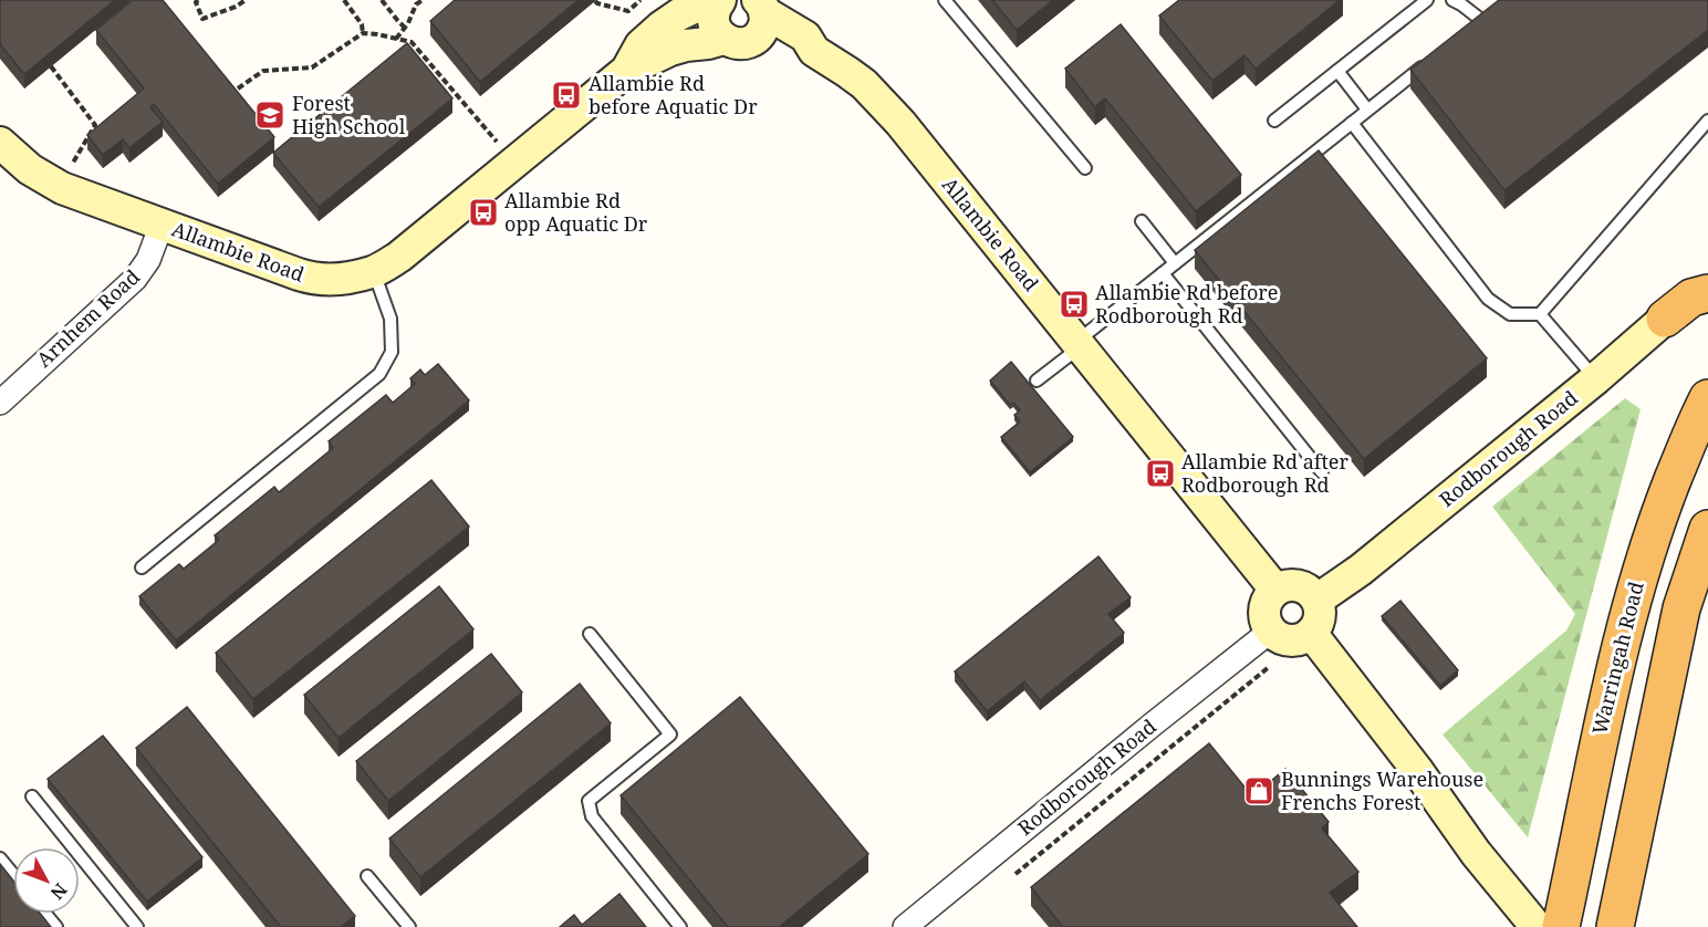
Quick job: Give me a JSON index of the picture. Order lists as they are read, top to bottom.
{
  "streets": {
    "highway": ["Warringah Road"],
    "main road": ["Allambie Road", "Rodborough Road"],
    "street": ["Arnhem Road"]
  },
  "crossings": [
    ["Allambie Road", "Arnhem Road"],
    ["Allambie Road", "Rodborough Road"]
  ],
  "places": {
    "bus stop": [
      "Allambie Rd before Aquatic Dr",
      "Allambie Rd opp Aquatic Dr",
      "Allambie Rd before Rodborough Rd",
      "Allambie Rd after Rodborough Rd"
    ],
    "school or university": ["Forest High School"],
    "shop": ["Bunnings Warehouse Frenchs Forest"]
  },
  "north": "bottom right"
}
